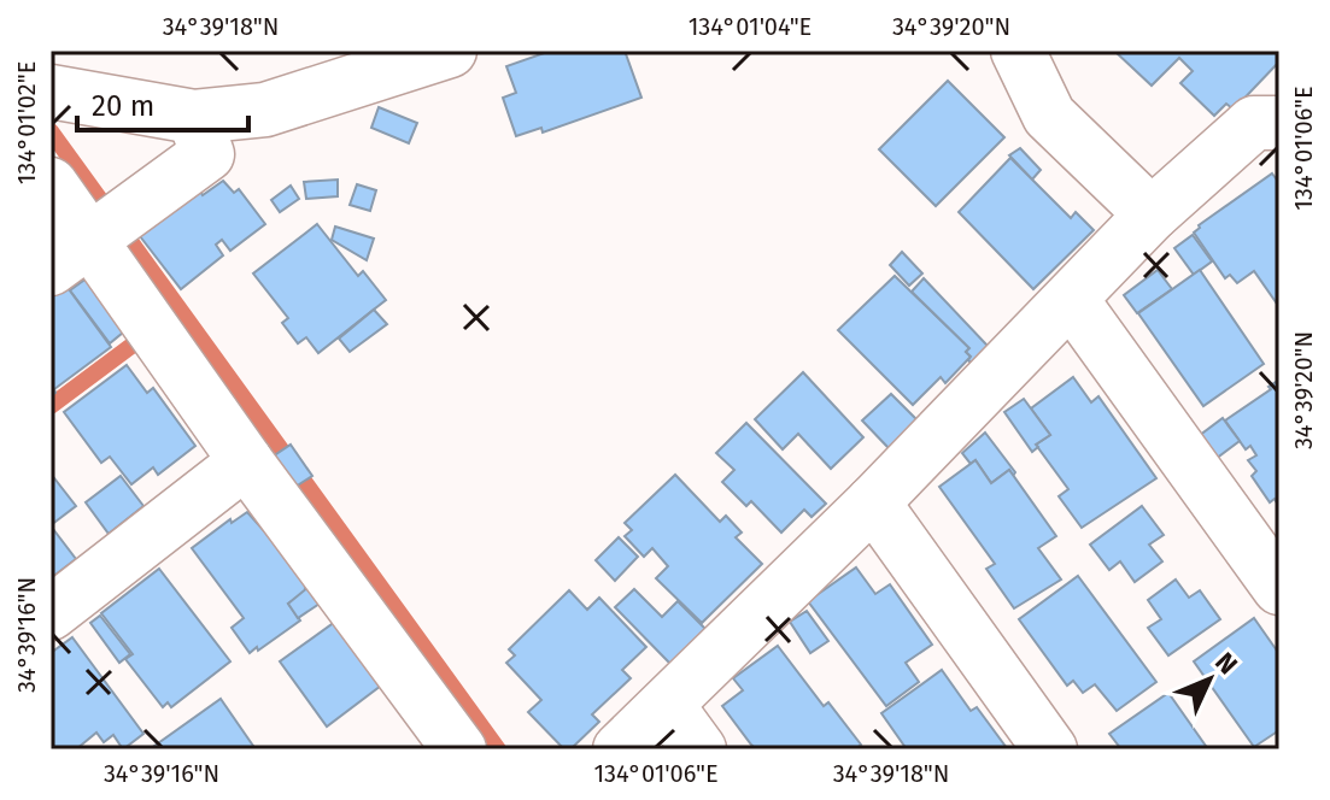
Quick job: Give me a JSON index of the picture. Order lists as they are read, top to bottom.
{
  "scale_bar": "20 m",
  "north": "top right",
  "coordinates": [
    "34°39'18\"N",
    "134°01'04\"E",
    "34°39'20\"N",
    "134°01'02\"E",
    "134°01'06\"E",
    "34°39'16\"N"
  ]
}
